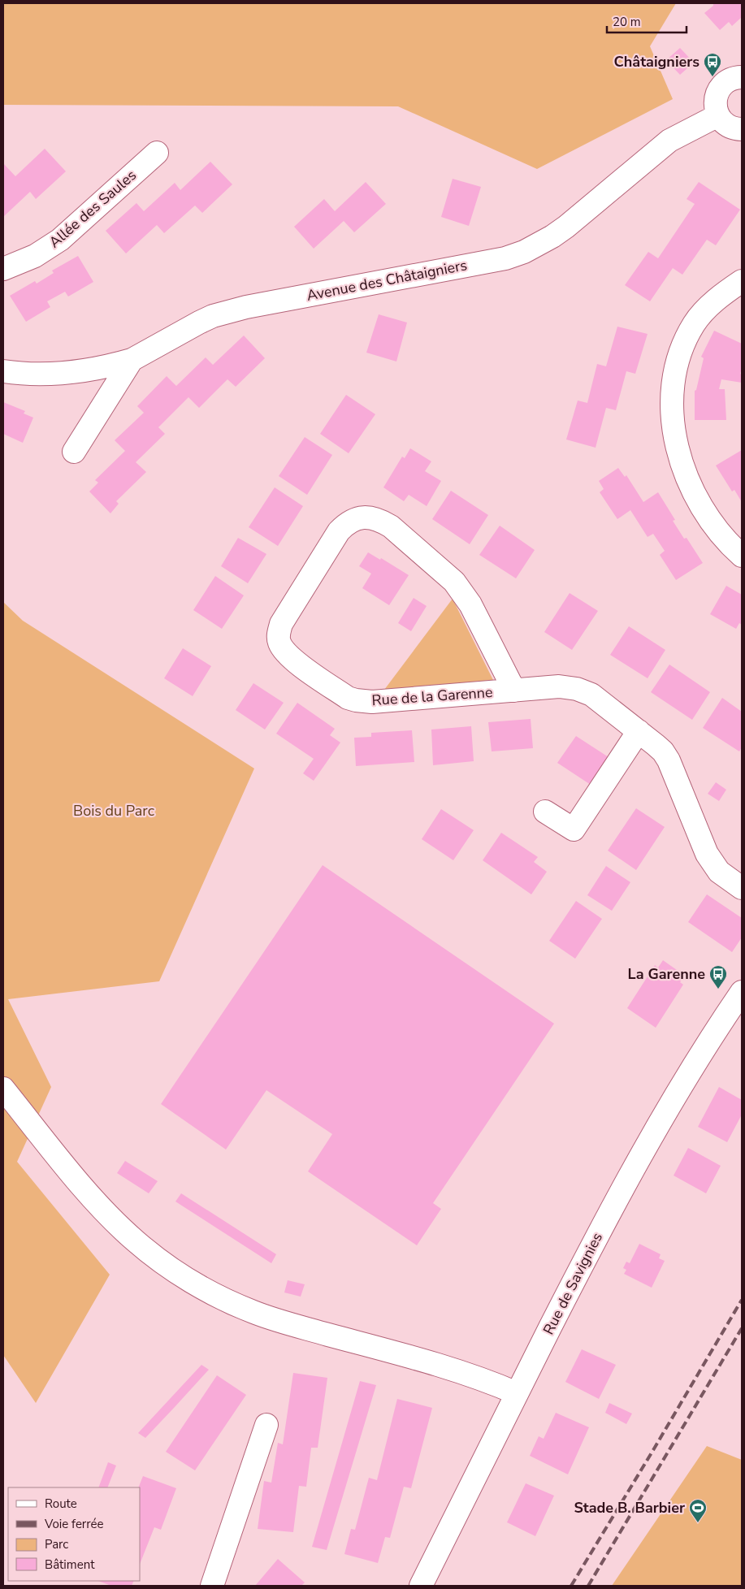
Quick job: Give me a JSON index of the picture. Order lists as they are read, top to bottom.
{
  "streets": {
    "street": [
      "Allée des Saules",
      "Avenue des Châtaigniers",
      "Rue de la Garenne",
      "Rue de Savignies"
    ]
  },
  "parks": ["Bois du Parc"],
  "places": {
    "bus stop": ["Châtaigniers", "La Garenne"],
    "sports": ["Stade B. Barbier"]
  },
  "legend": [
    "Route",
    "Voie ferrée",
    "Parc",
    "Bâtiment"
  ],
  "scale_bar": "20 m"
}
